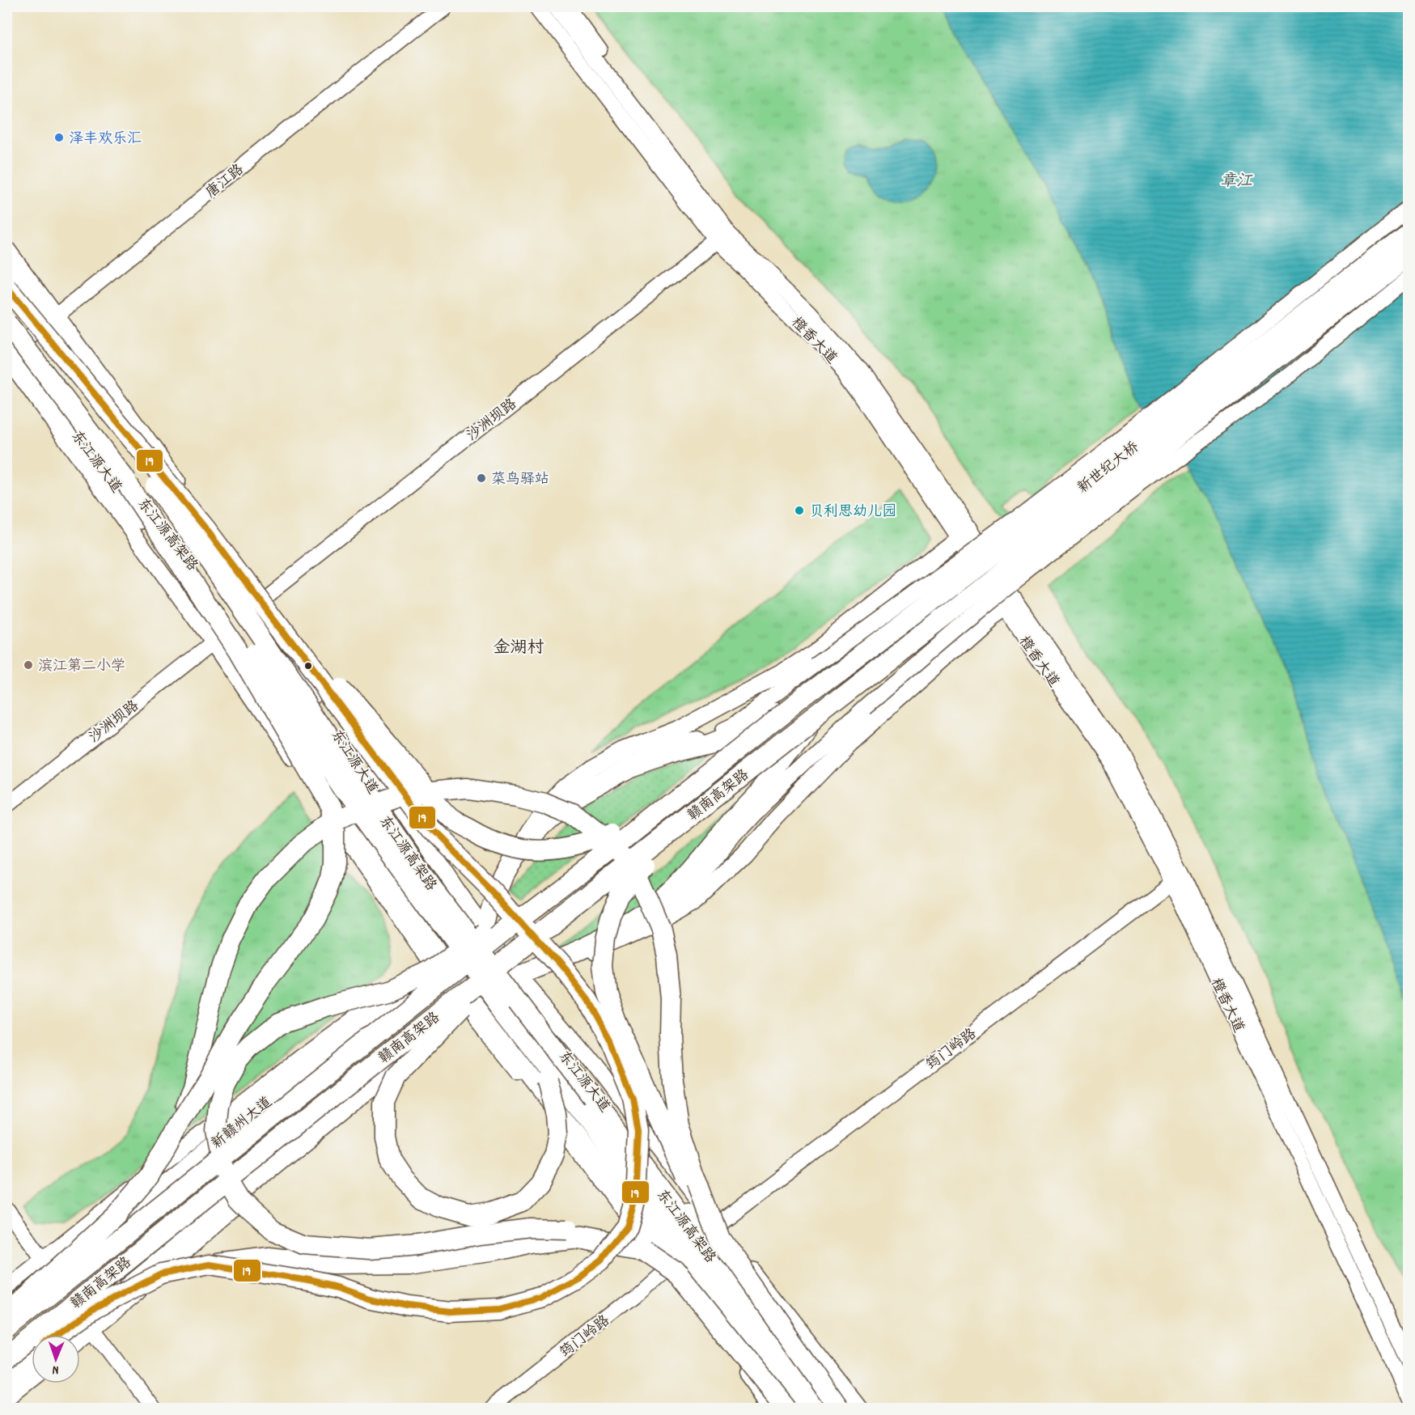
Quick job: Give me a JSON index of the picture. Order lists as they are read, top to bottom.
{
  "streets": {
    "highway": ["新世纪大桥", "东江源高架路", "赣南高架路"],
    "main road": ["东江源大道", "新赣州大道"],
    "street": [
      "唐江路",
      "橙香大道",
      "沙洲坝路",
      "筠门岭路"
    ]
  },
  "crossings": [
    ["唐江路", "东江源大道"],
    ["橙香大道", "沙洲坝路"],
    ["橙香大道", "筠门岭路"],
    ["沙洲坝路", "东江源大道"],
    ["东江源大道", "筠门岭路"],
    ["东江源大道", "新赣州大道"],
    ["新世纪大桥", "赣南高架路"]
  ],
  "districts": ["金湖村"],
  "water": ["章江"],
  "places": [
    "泽丰欢乐汇",
    "菜鸟驿站",
    "贝利思幼儿园",
    "滨江第二小学"
  ],
  "lines": ["transit line 19"],
  "north": "bottom"
}
